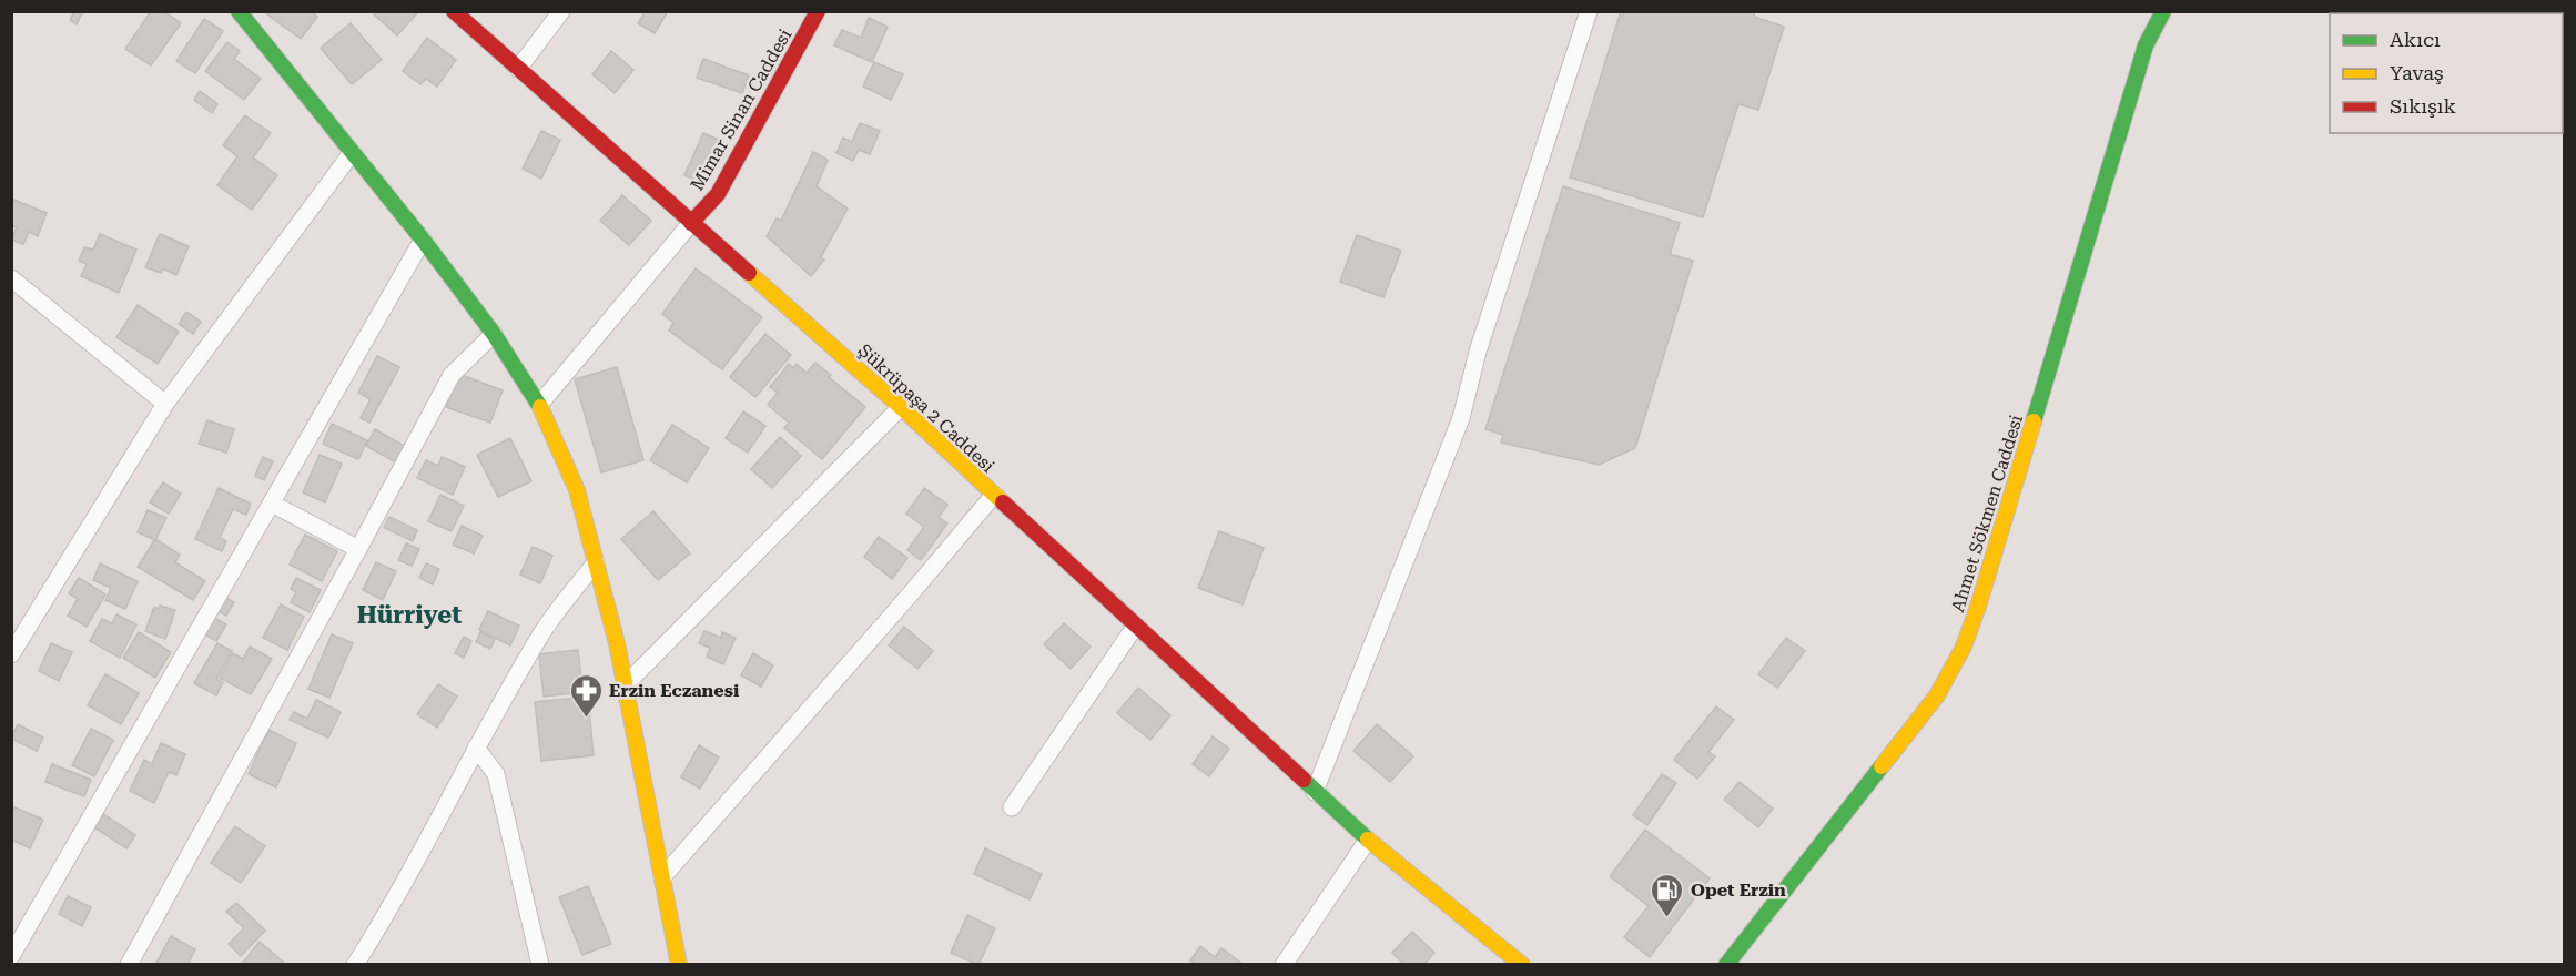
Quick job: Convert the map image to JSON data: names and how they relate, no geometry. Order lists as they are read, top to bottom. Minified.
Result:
{"streets":{"street":["Mimar Sinan Caddesi","Şükrüpaşa 2 Caddesi","Ahmet Sökmen Caddesi"]},"crossings":[["Mimar Sinan Caddesi","Şükrüpaşa 2 Caddesi"]],"districts":["Hürriyet"],"places":{"pharmacy":["Erzin Eczanesi"],"fuel station":["Opet Erzin"]},"legend":["Akıcı","Yavaş","Sıkışık"]}
